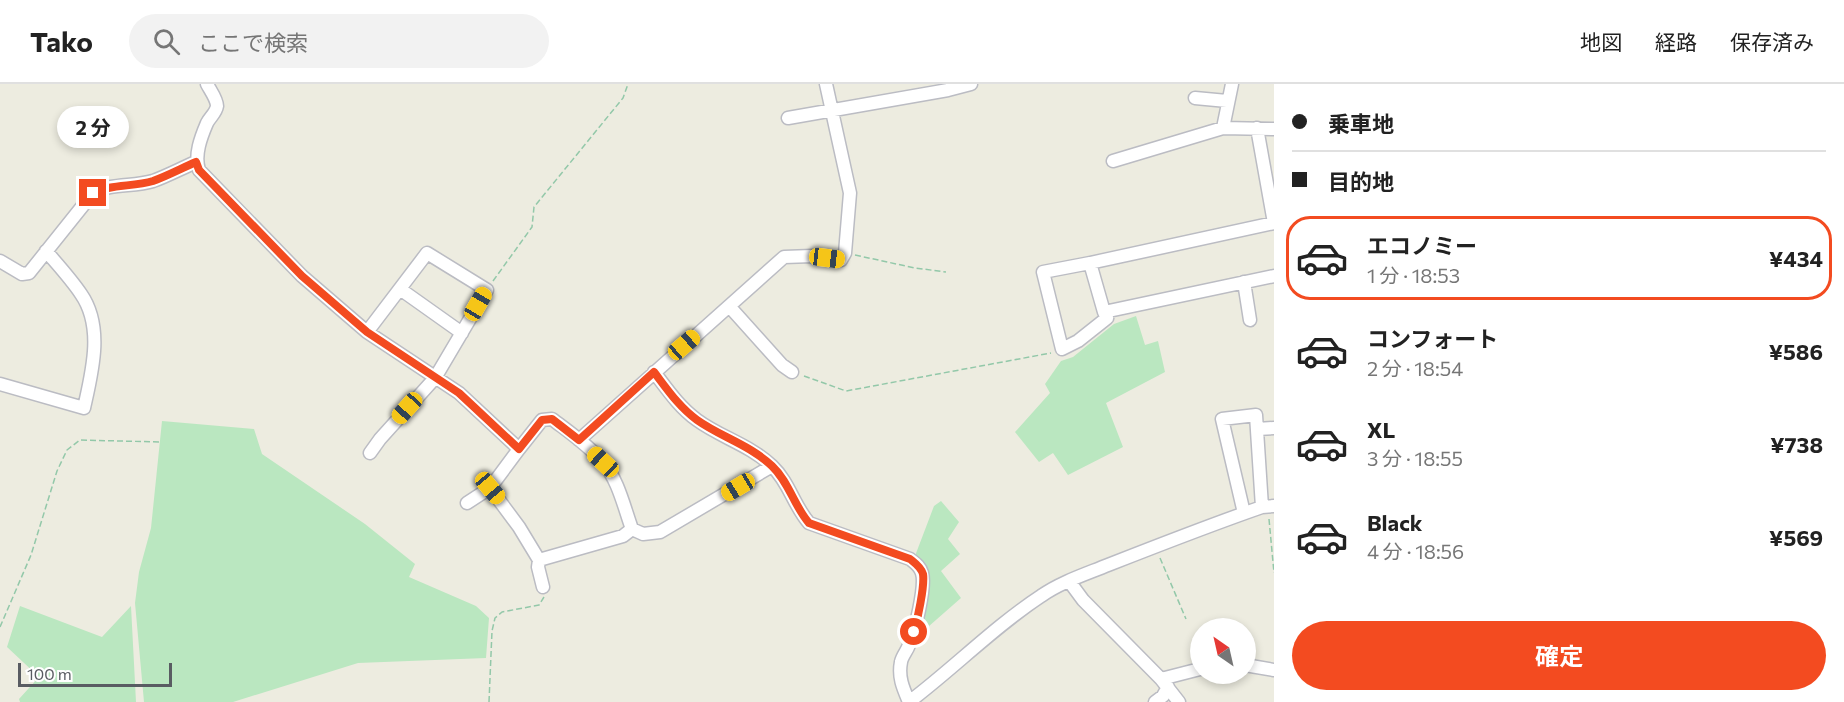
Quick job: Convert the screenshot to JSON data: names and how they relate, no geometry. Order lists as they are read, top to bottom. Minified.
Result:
{"scale_bar":"100 m","north":"top left","page":{"header":"Tako","search":"ここで検索","nav":["地図","経路","保存済み"],"banner":["乗車地","目的地"],"bubble":"2 分","list":[{"name":"エコノミー","note":"1 分 · 18:53","value":"¥434"},{"name":"コンフォート","note":"2 分 · 18:54","value":"¥586"},{"name":"XL","note":"3 分 · 18:55","value":"¥738"},{"name":"Black","note":"4 分 · 18:56","value":"¥569"}],"buttons":"確定","scale":"100 m"}}
